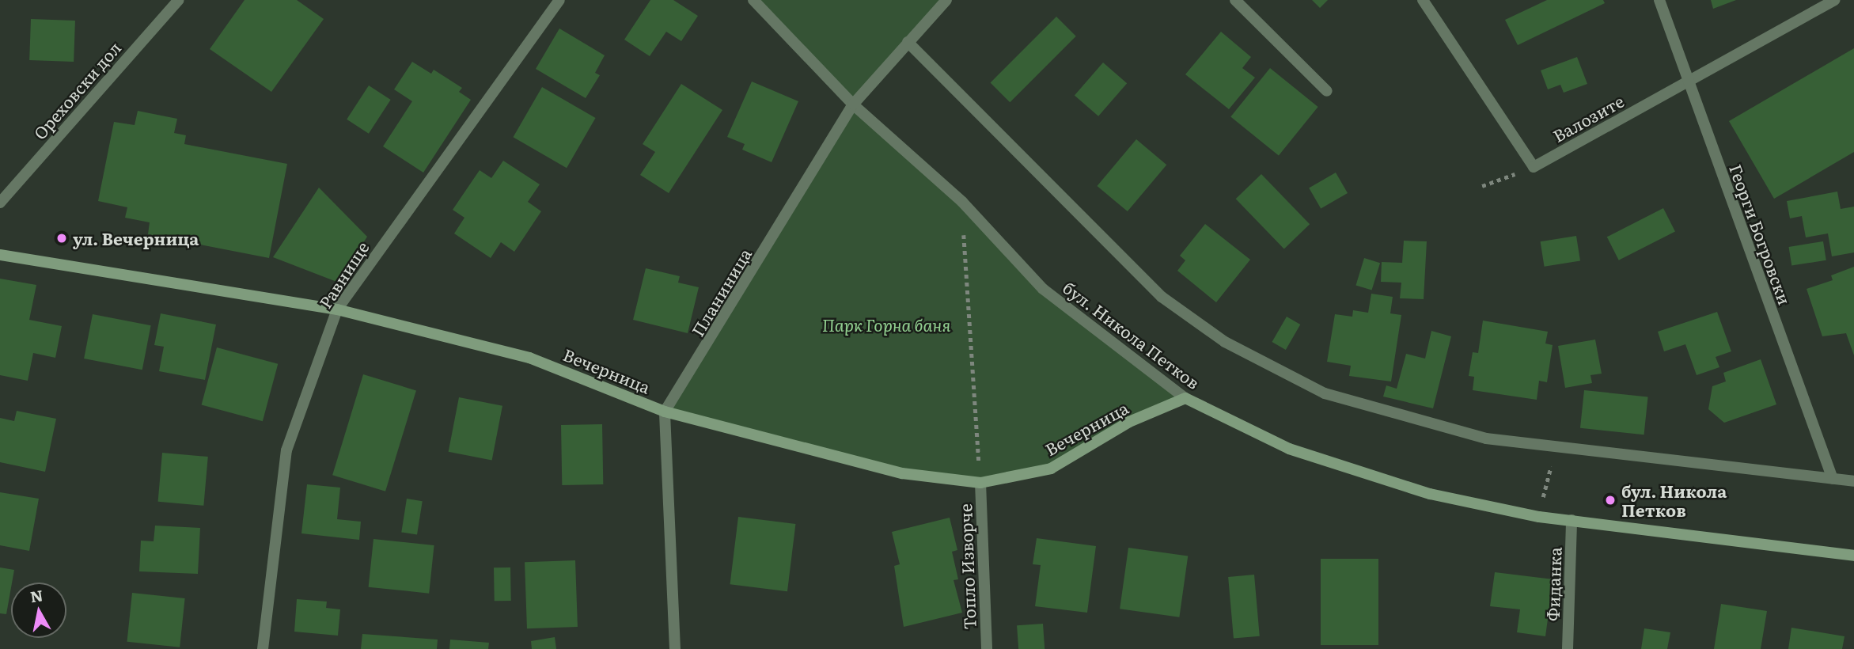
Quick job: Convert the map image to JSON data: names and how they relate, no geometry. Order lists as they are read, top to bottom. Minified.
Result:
{"streets":{"street":["Ореховски дол","Валозите","Георги Богровски","Равнище","Планиница","бул. Никола Петков","Вечерница","Топло Изворче","Фиданка"]},"crossings":[["Валозите","Георги Богровски"],["Равнище","Вечерница"],["Планиница","бул. Никола Петков"],["Планиница","Вечерница"],["бул. Никола Петков","Вечерница"],["бул. Никола Петков","Фиданка"],["Вечерница","Топло Изворче"]],"parks":["Парк Горна баня"],"places":["ул. Вечерница","бул. Никола Петков"],"north":"top"}
